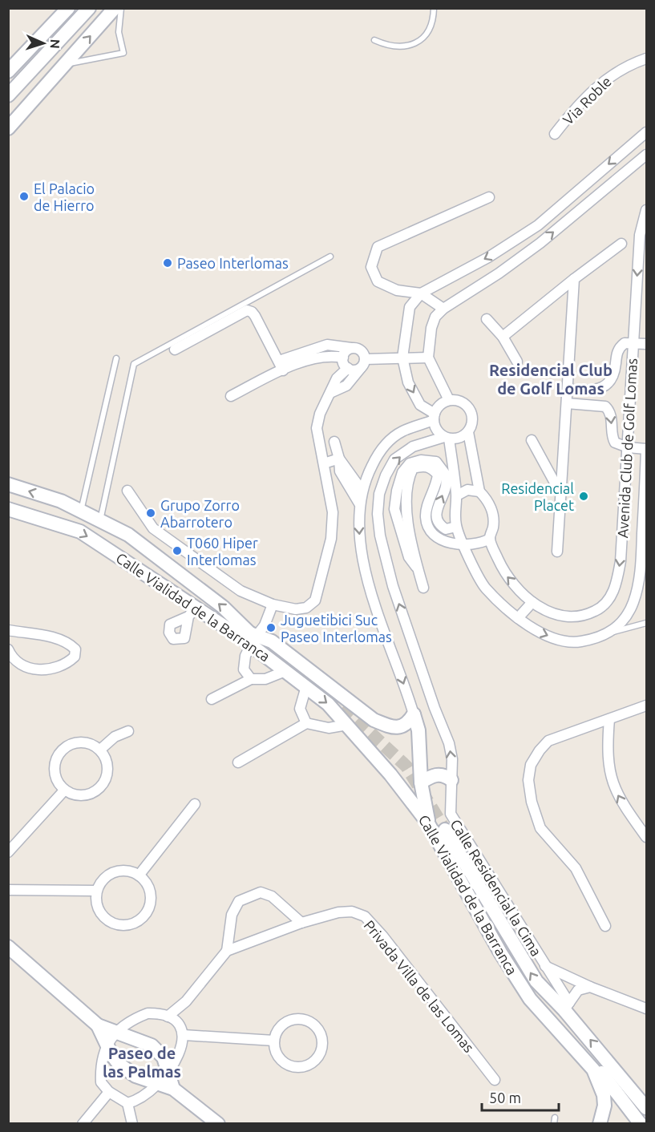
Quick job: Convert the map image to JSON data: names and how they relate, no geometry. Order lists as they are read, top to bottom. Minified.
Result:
{"streets":{"main road":["Calle Vialidad de la Barranca"],"street":["Via Roble","Avenida Club de Golf Lomas","Calle Residencial la Cima","Privada Villa de las Lomas"]},"crossings":[["Avenida Club de Golf Lomas","Calle Residencial la Cima"],["Calle Vialidad de la Barranca","Calle Residencial la Cima"]],"districts":["Residencial Club de Golf Lomas","Paseo de las Palmas"],"places":["El Palacio de Hierro","Paseo Interlomas","Residencial Placet","Grupo Zorro Abarrotero","T060 Hiper Interlomas","Juguetibici Suc Paseo Interlomas"],"scale_bar":"50 m","north":"right"}
